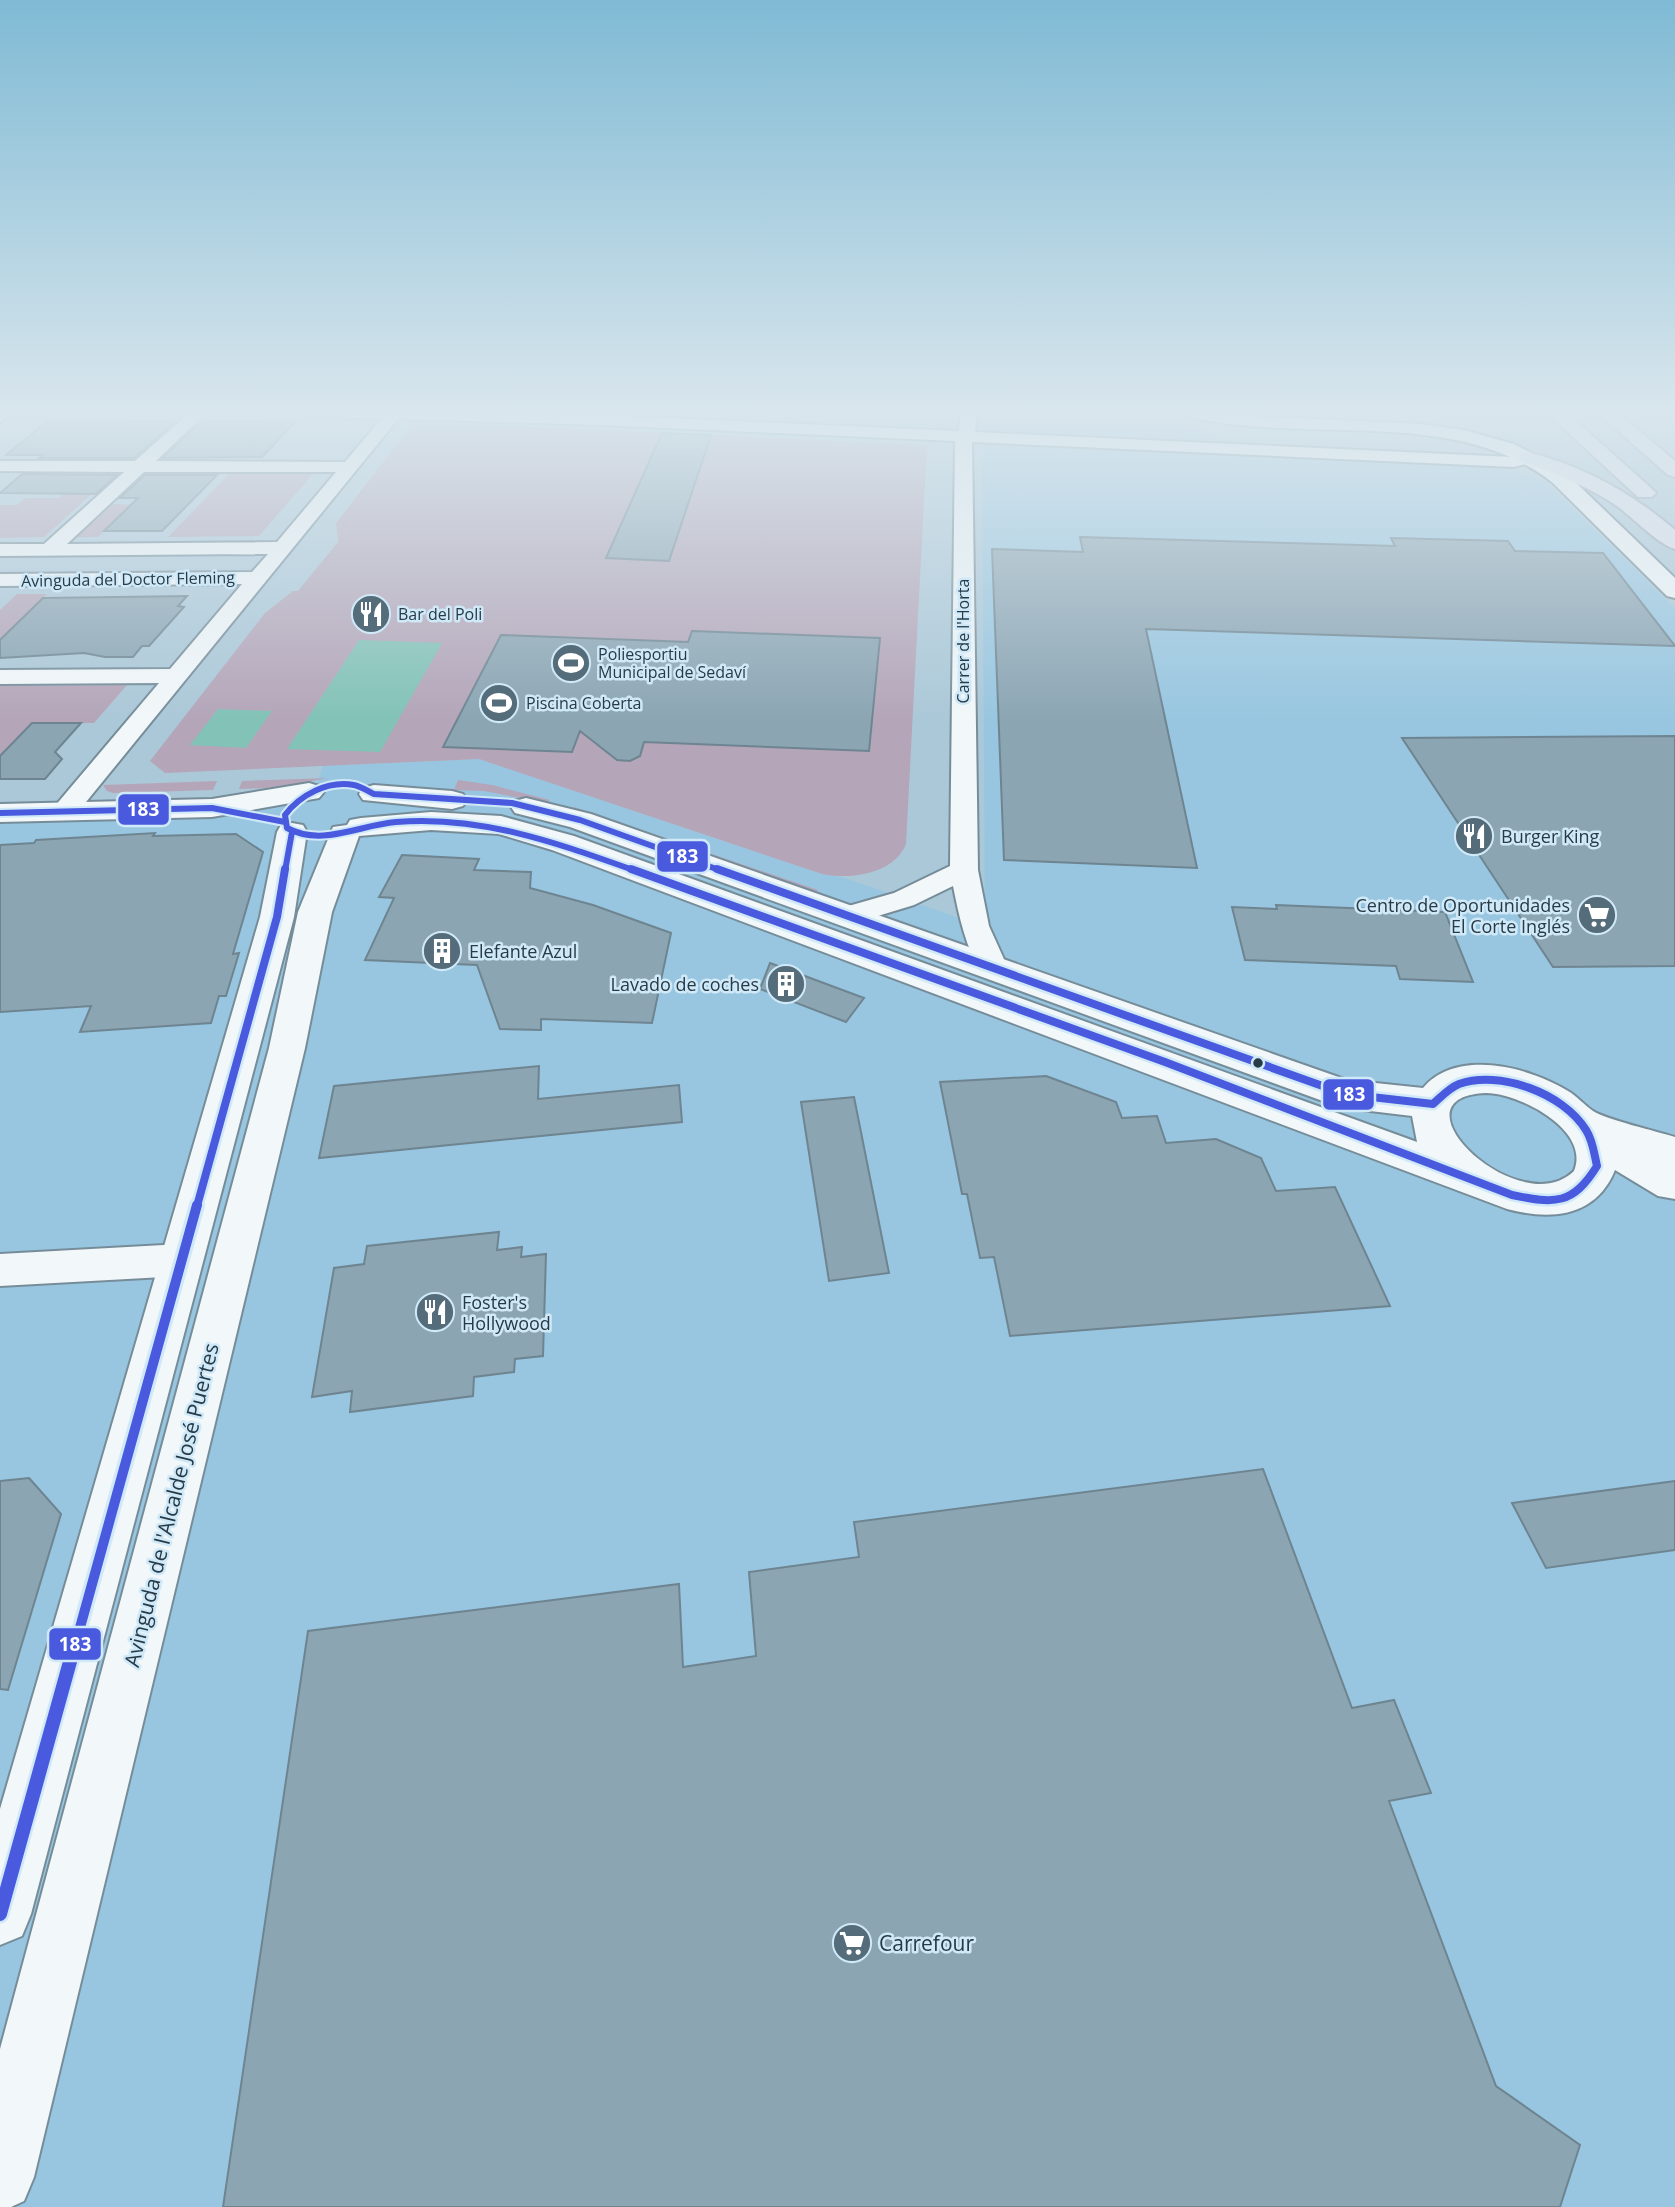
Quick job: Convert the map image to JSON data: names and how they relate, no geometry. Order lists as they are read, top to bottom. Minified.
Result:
{"streets":{"street":["Avinguda del Doctor Fleming","Carrer de l'Horta","Avinguda de l'Alcalde José Puertes"]},"places":{"restaurant":["Bar del Poli","Burger King","Foster's Hollywood"],"sports":["Poliesportiu Municipal de Sedaví","Piscina Coberta"],"supermarket":["Centro de Oportunidades El Corte Inglés","Carrefour"],"building":["Elefante Azul","Lavado de coches"]},"lines":["transit line 183"]}
